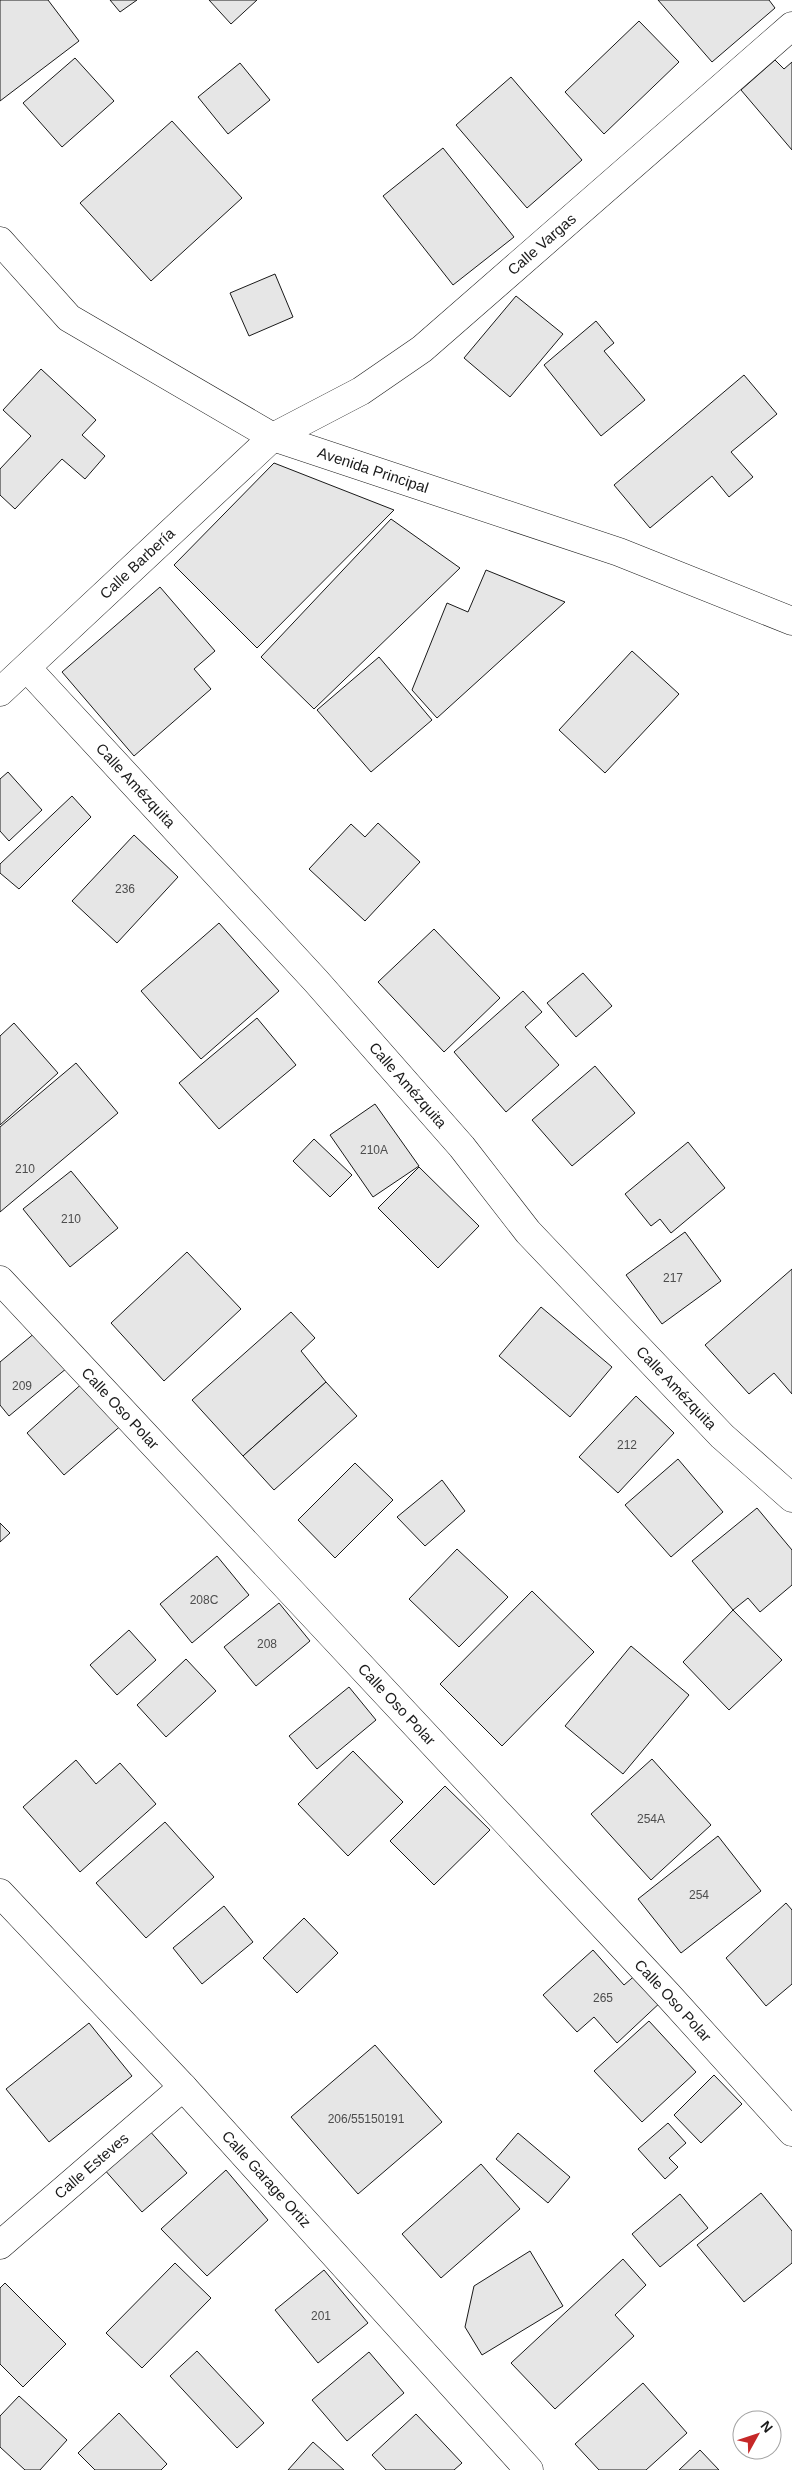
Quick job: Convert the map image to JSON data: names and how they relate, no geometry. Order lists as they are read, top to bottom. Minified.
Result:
{"streets":{"street":["Calle Vargas","Avenida Principal","Calle Barbería","Calle Amézquita","Calle Oso Polar","Calle Esteves","Calle Garage Ortiz"]},"crossings":[["Calle Vargas","Avenida Principal"],["Calle Vargas","Calle Barbería"],["Avenida Principal","Calle Barbería"],["Calle Barbería","Calle Amézquita"],["Calle Esteves","Calle Garage Ortiz"]],"house_numbers":["236","210A","210","210","217","209","212","208C","208","254A","254","265","206/55150191","201"],"north":"top right"}
